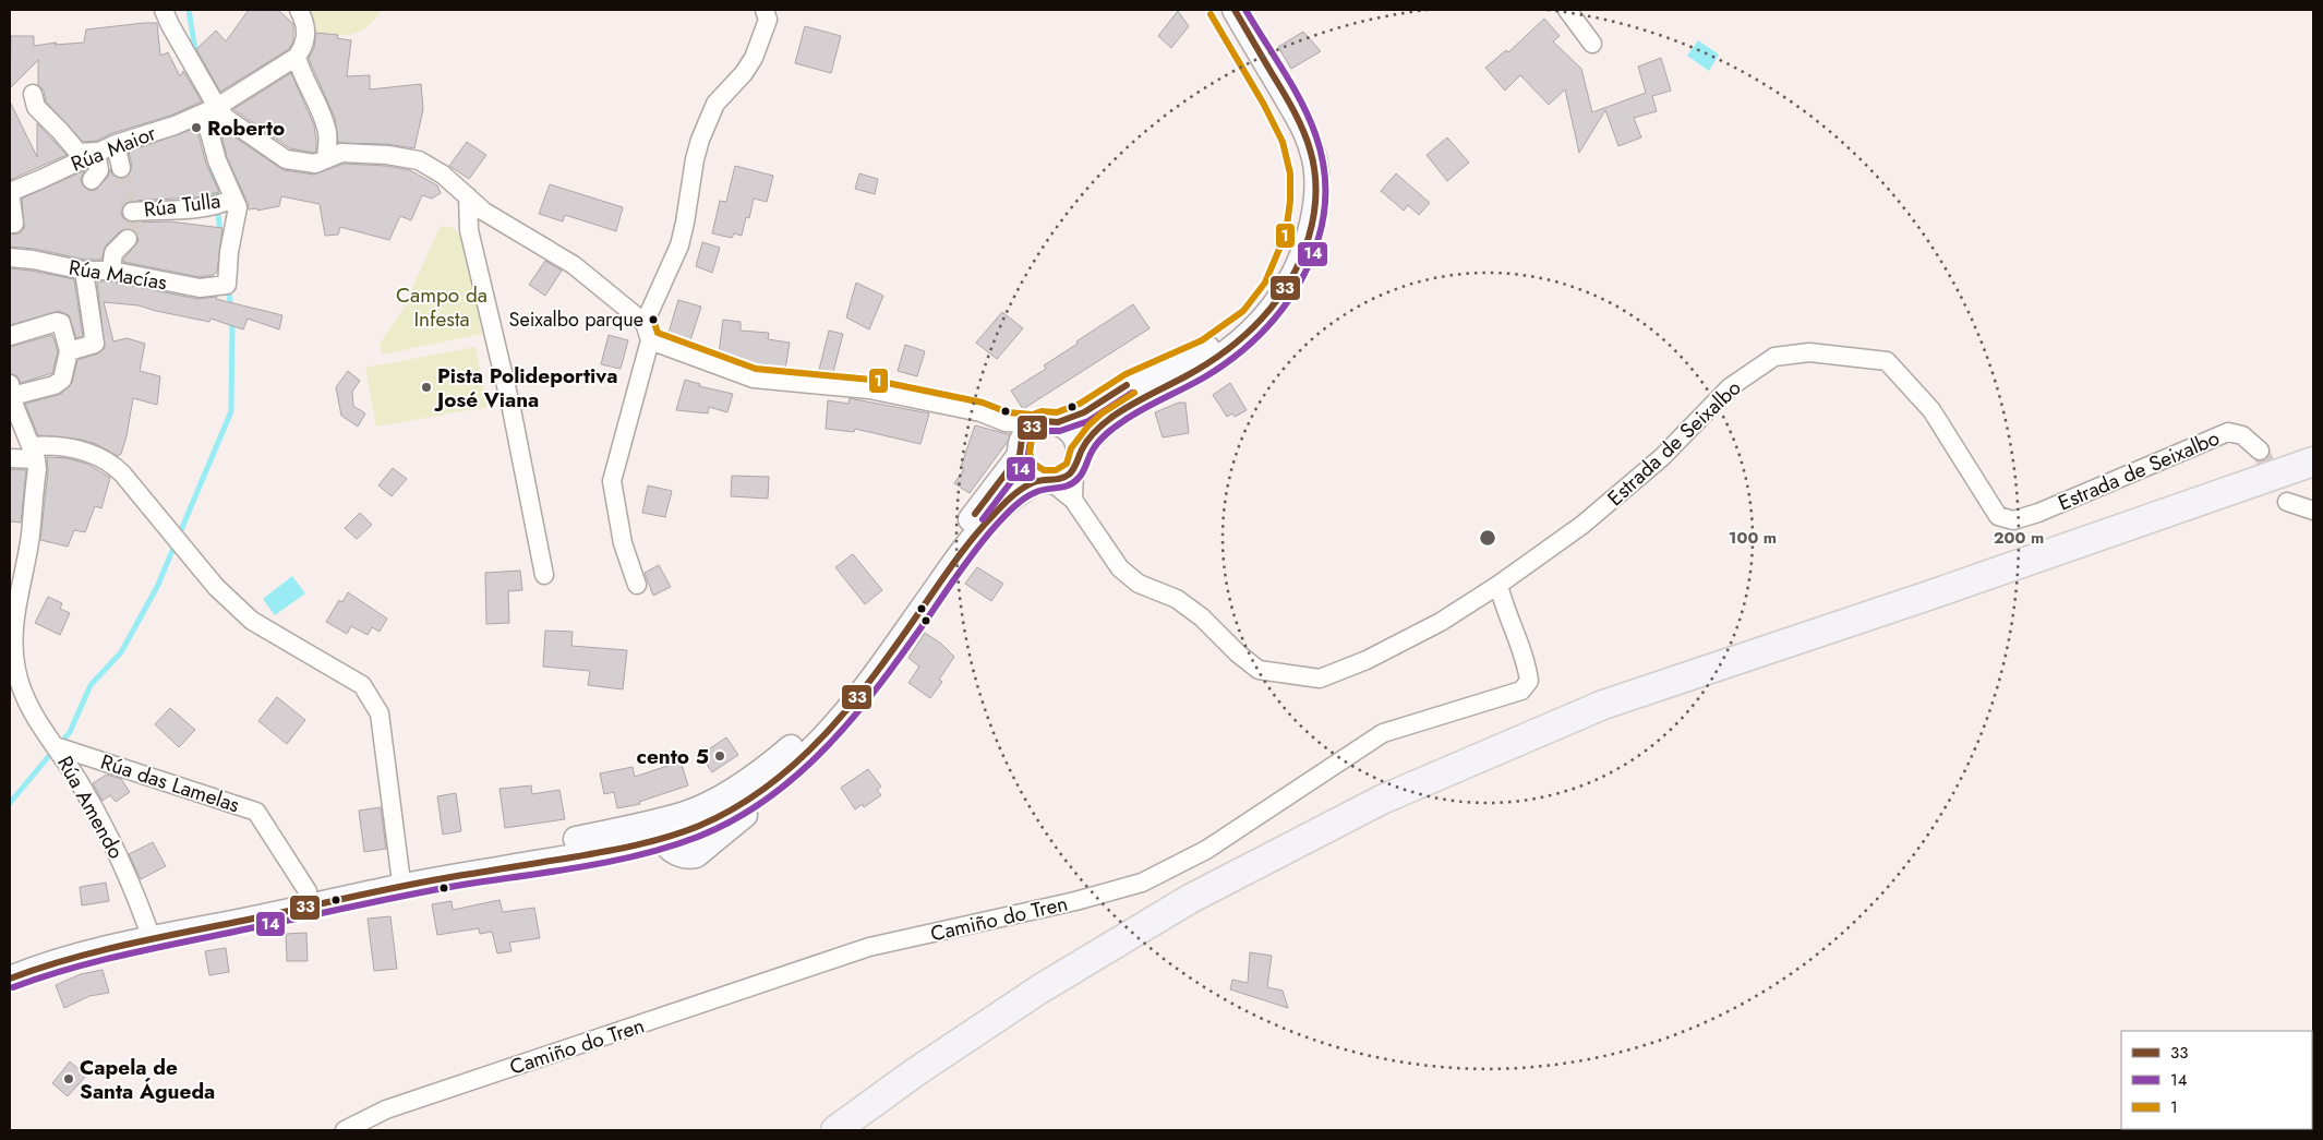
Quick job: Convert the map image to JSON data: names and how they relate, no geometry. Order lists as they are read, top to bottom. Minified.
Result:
{"streets":{"street":["Rúa Maior","Rúa Tulla","Rúa Macías","Estrada de Seixalbo","Rúa das Lamelas","Rúa Amendo","Camiño do Tren"]},"crossings":[["Rúa Tulla","Rúa Macías"],["Estrada de Seixalbo","Camiño do Tren"],["Rúa das Lamelas","Rúa Amendo"]],"parks":["Campo da Infesta"],"places":["Roberto","Seixalbo parque","Pista Polideportiva José Viana","cento 5","Capela de Santa Águeda"],"lines":["transit line 33","transit line 14","transit line 1"],"legend":["33","14","1"],"rings":["100 m","200 m"]}
